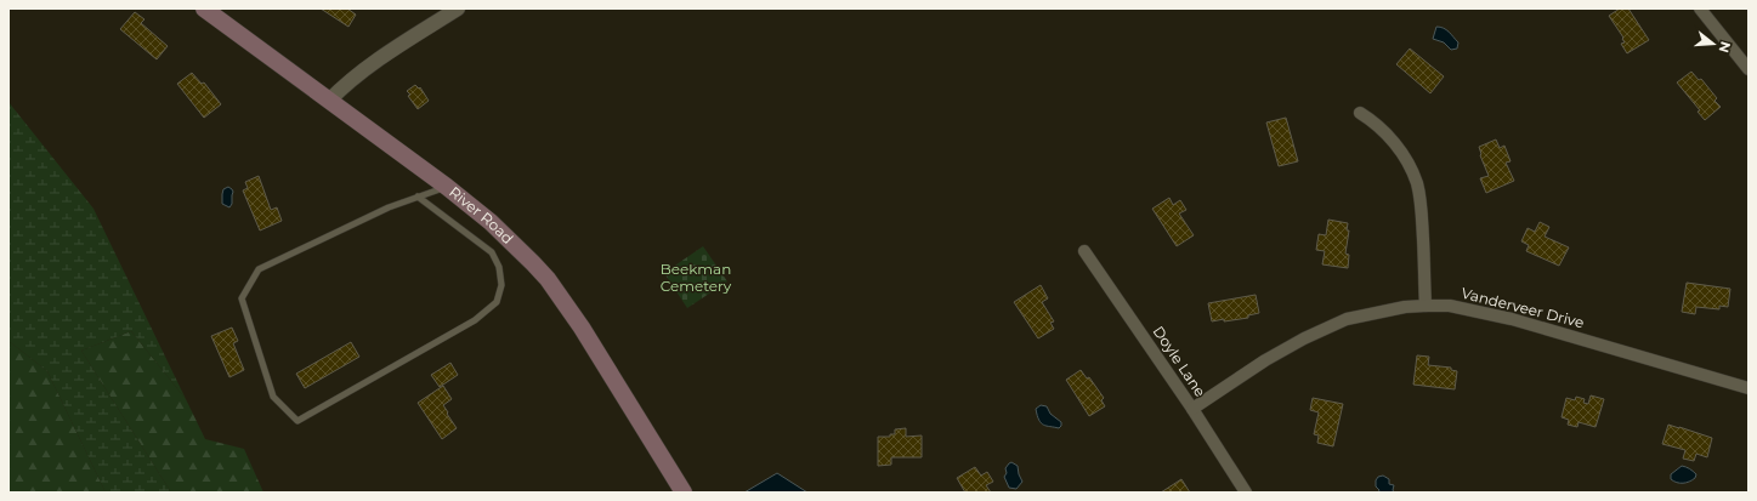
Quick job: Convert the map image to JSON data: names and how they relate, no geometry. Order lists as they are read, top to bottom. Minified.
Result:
{"streets":{"main road":["River Road"],"street":["Vanderveer Drive","Doyle Lane"]},"crossings":[["Vanderveer Drive","Doyle Lane"]],"parks":["Beekman Cemetery"],"north":"right"}
